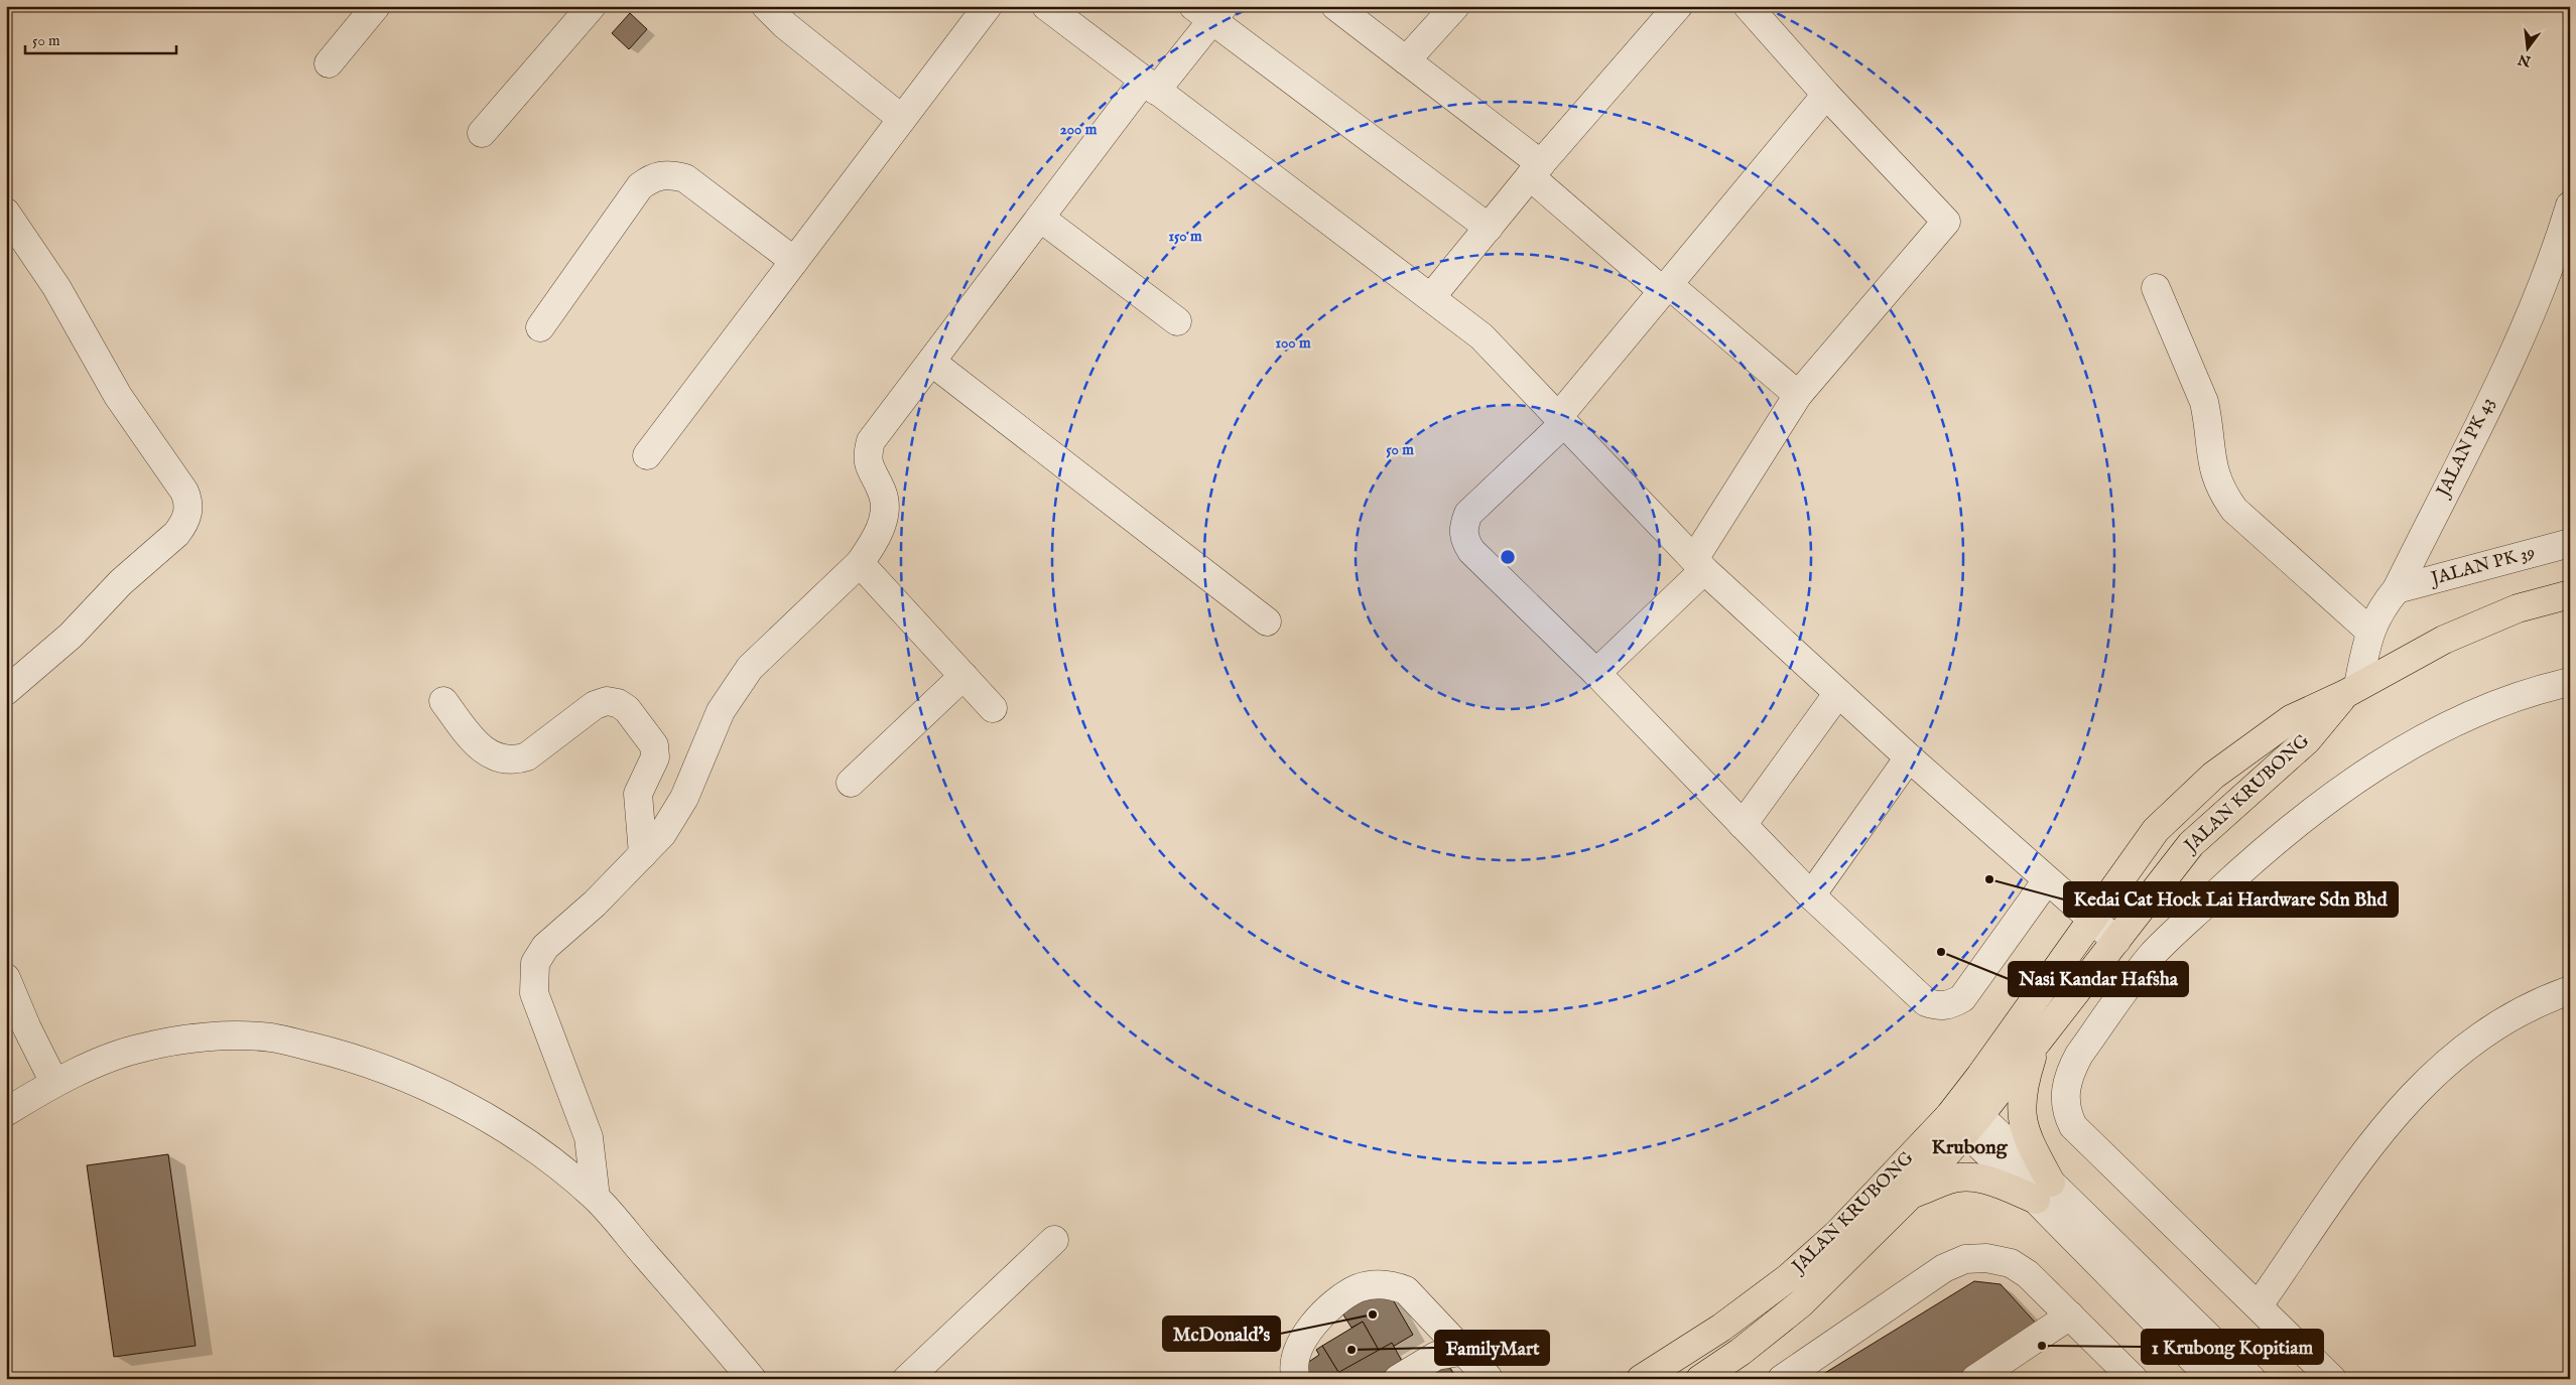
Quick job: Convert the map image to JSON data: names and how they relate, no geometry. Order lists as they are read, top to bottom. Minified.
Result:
{"streets":{"main road":["JALAN KRUBONG"],"street":["JALAN PK 43","JALAN PK 39"]},"crossings":[["JALAN PK 43","JALAN PK 39"],["JALAN PK 43","JALAN KRUBONG"]],"districts":["Krubong"],"places":["Kedai Cat Hock Lai Hardware Sdn Bhd","Nasi Kandar Hafsha","McDonald's","1 Krubong Kopitiam","FamilyMart"],"scale_bar":"50 m","north":"bottom","rings":["200 m","150 m","100 m","50 m"]}
